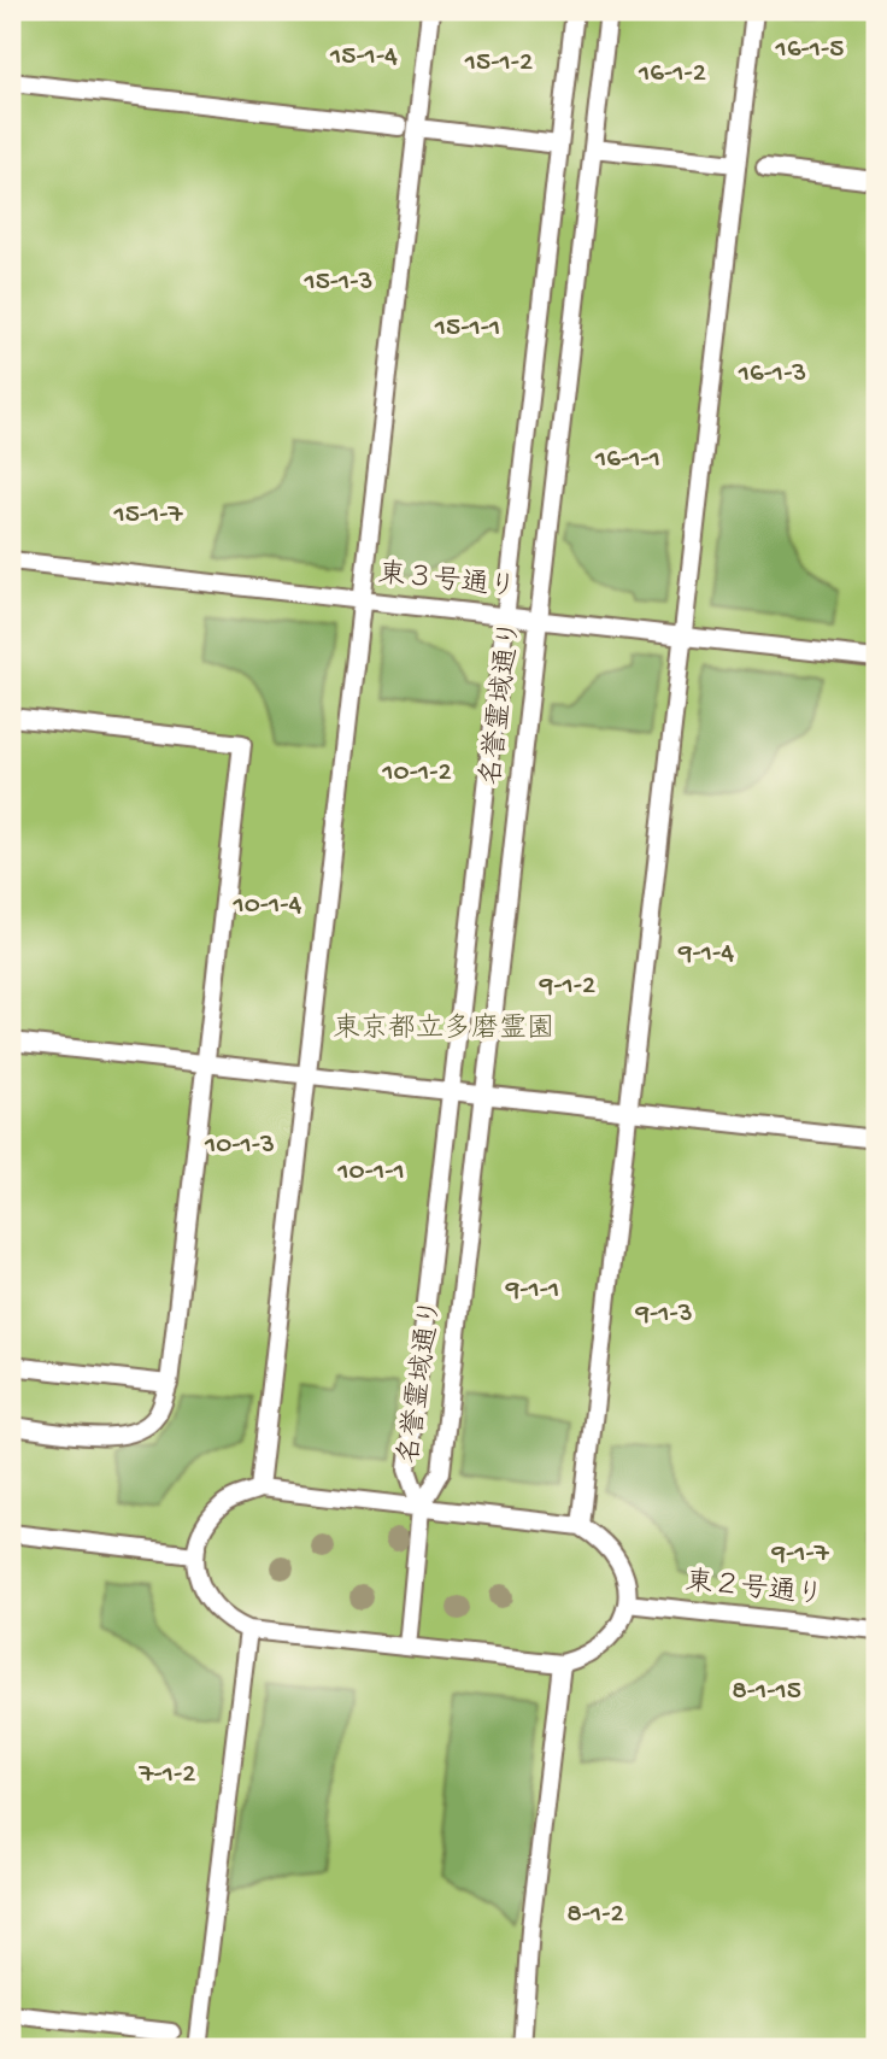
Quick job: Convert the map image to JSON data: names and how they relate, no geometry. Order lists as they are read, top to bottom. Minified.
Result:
{"streets":{"lane":["東３号通り","名誉霊域通り","東２号通り"]},"crossings":[["東３号通り","名誉霊域通り"]],"parks":["16-1-5","15-1-4","15-1-2","16-1-2","15-1-3","15-1-1","16-1-3","16-1-1","15-1-7","10-1-2","10-1-4","9-1-4","9-1-2","東京都立多磨霊園","10-1-3","10-1-1","9-1-1","9-1-3","9-1-7","8-1-15","7-1-2","8-1-2"]}
